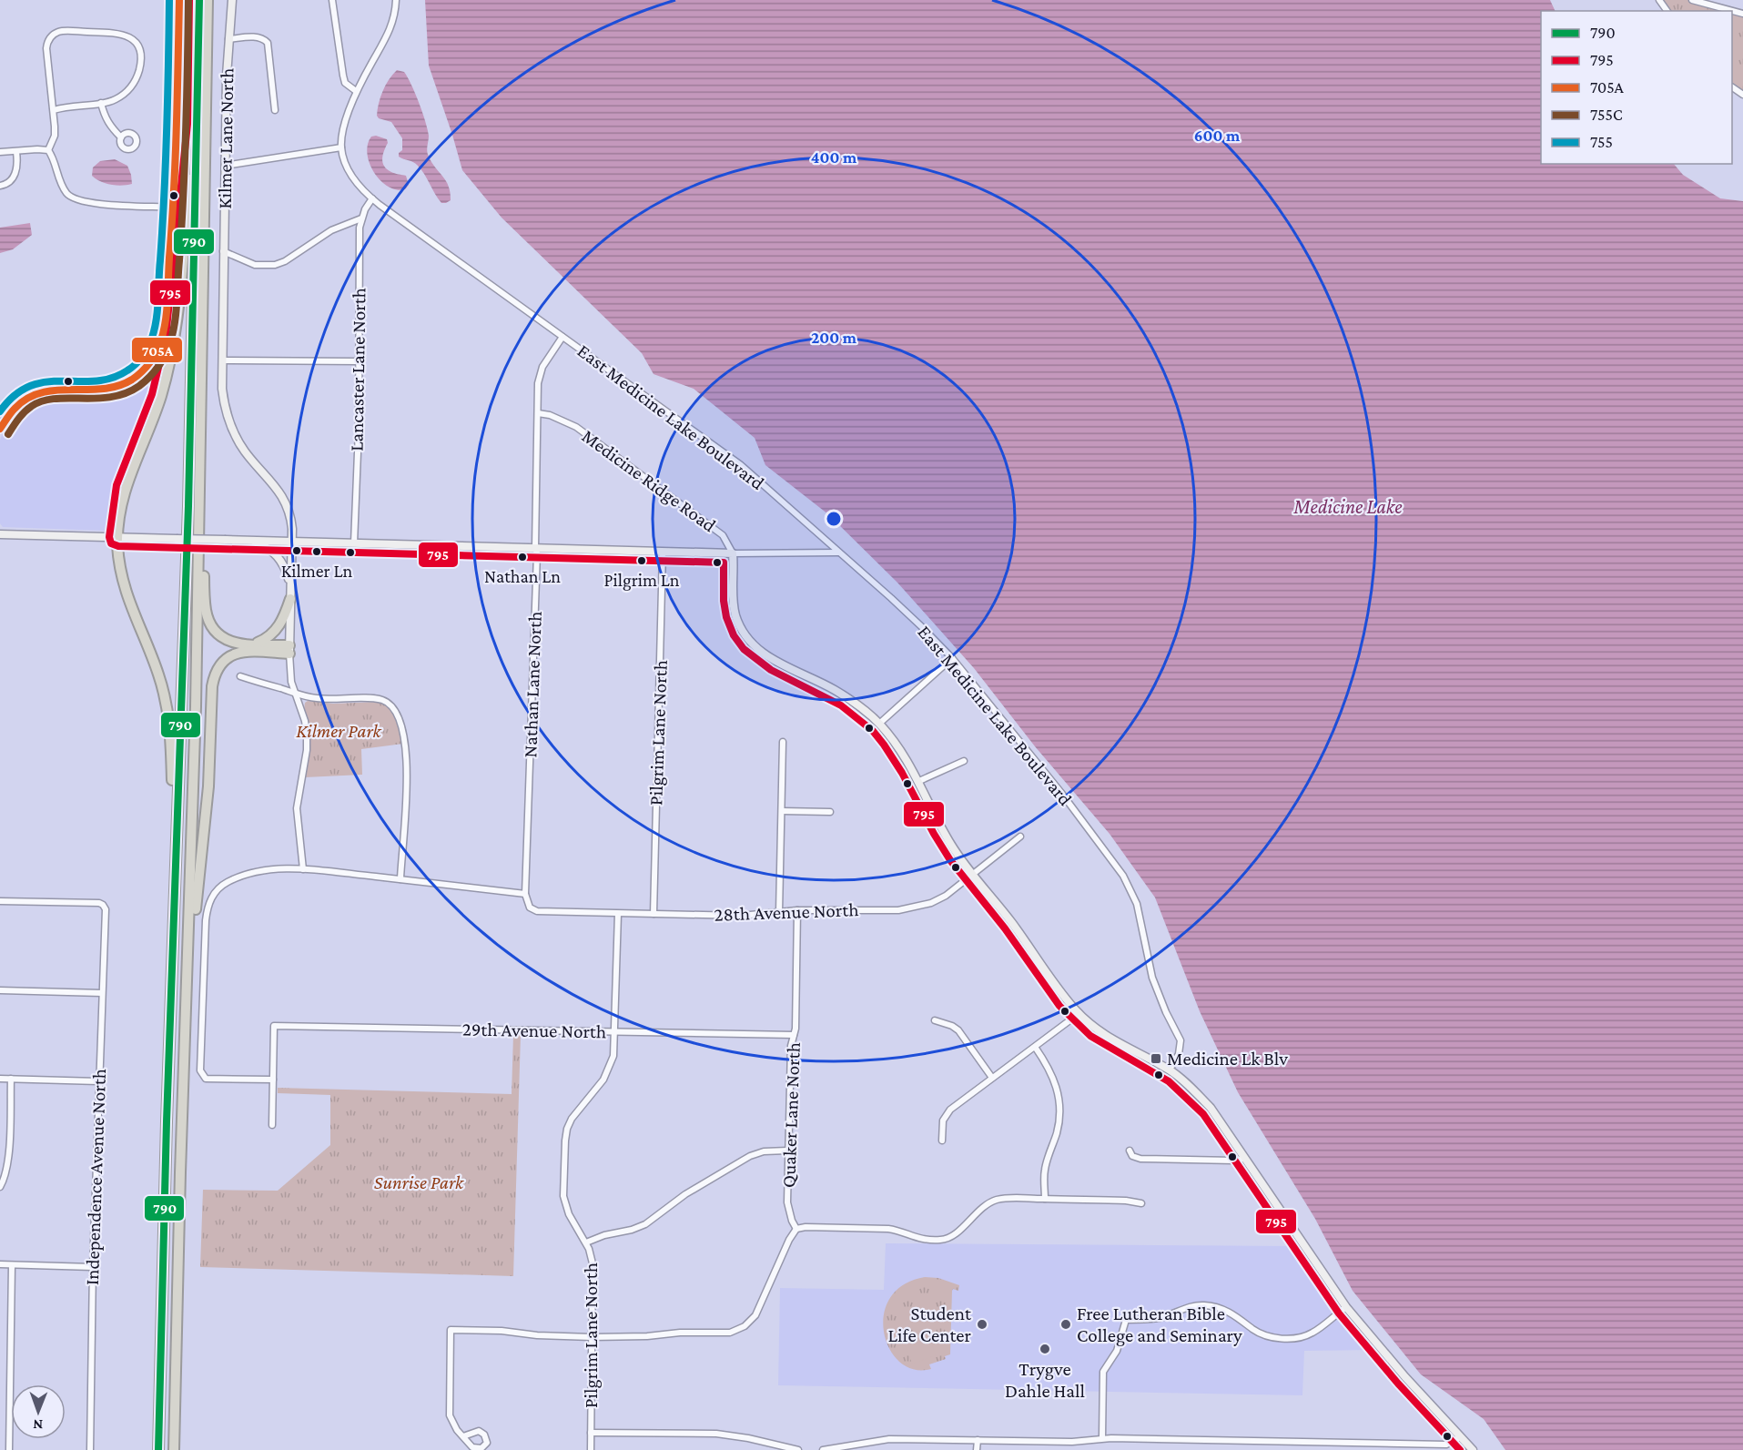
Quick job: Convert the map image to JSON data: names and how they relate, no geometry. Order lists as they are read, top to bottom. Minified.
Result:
{"streets":{"street":["Kilmer Lane North","Lancaster Lane North","East Medicine Lake Boulevard","Medicine Ridge Road","Nathan Lane North","Pilgrim Lane North","28th Avenue North","29th Avenue North","Quaker Lane North","Independence Avenue North"]},"crossings":[["Lancaster Lane North","East Medicine Lake Boulevard"],["East Medicine Lake Boulevard","Nathan Lane North"],["Medicine Ridge Road","Nathan Lane North"],["Nathan Lane North","28th Avenue North"],["Pilgrim Lane North","28th Avenue North"],["Pilgrim Lane North","29th Avenue North"],["28th Avenue North","Quaker Lane North"],["29th Avenue North","Quaker Lane North"]],"water":["Medicine Lake"],"parks":["Kilmer Park","Sunrise Park"],"places":{"other":["Kilmer Ln","Nathan Ln","Pilgrim Ln","Student Life Center","Free Lutheran Bible College and Seminary","Trygve Dahle Hall"],"transit":["Medicine Lk Blv"]},"lines":["transit line 790","transit line 795","transit line 705A","transit line 755C","transit line 755"],"legend":["790","795","705A","755C","755"],"north":"bottom","rings":["600 m","400 m","200 m"]}
